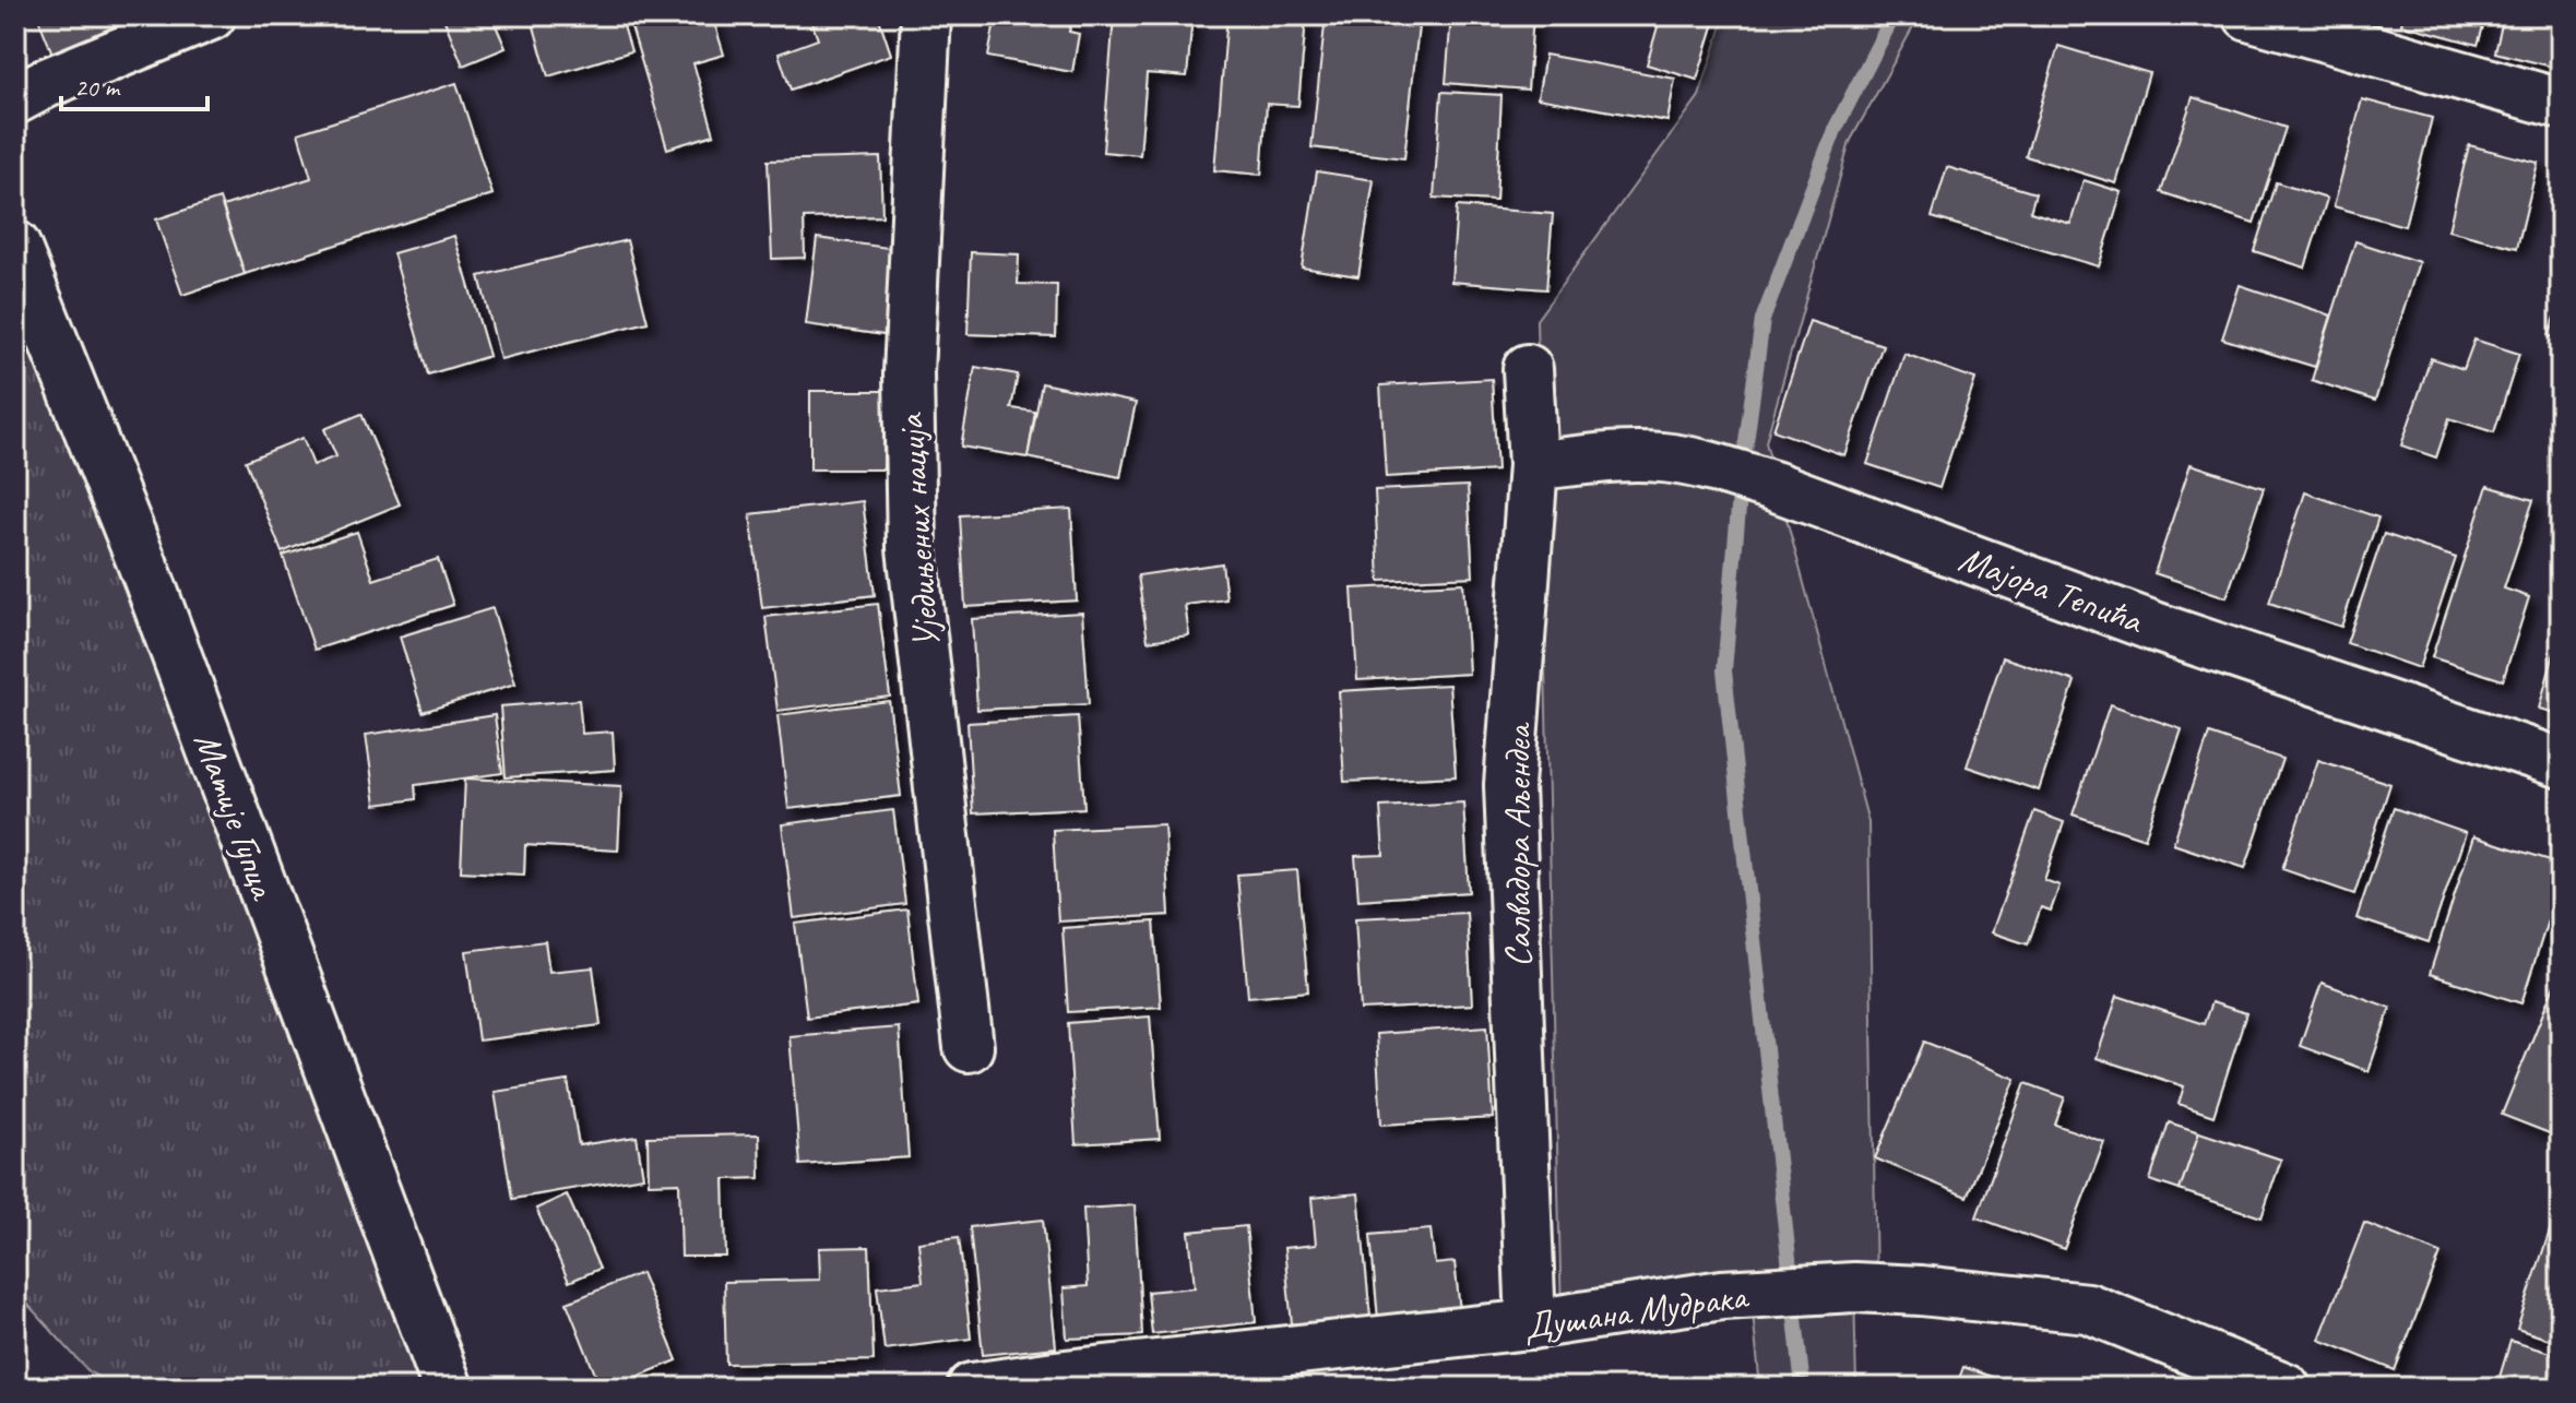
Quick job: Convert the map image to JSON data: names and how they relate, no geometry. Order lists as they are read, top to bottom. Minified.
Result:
{"streets":{"street":["Уједињених нација","Мајора Тепића","Матије Гупца","Салвадора Аљендеа","Душана Мудрака"]},"crossings":[["Мајора Тепића","Салвадора Аљендеа"],["Салвадора Аљендеа","Душана Мудрака"]],"scale_bar":"20 m"}
